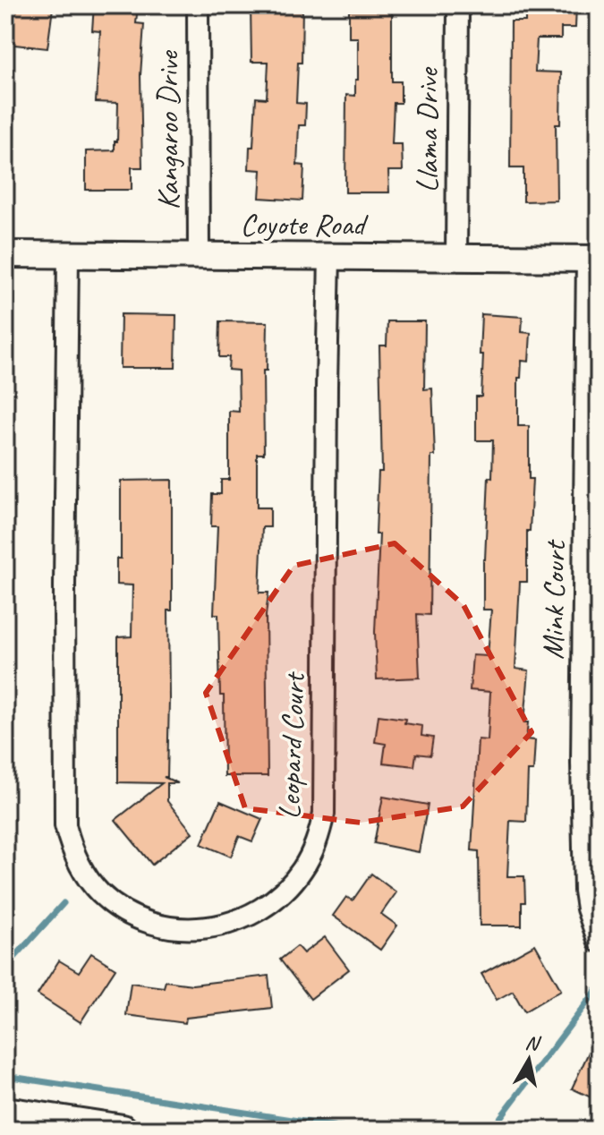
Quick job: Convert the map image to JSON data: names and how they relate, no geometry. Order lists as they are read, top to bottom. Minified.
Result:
{"streets":{"street":["Kangaroo Drive","Llama Drive","Coyote Road","Mink Court","Leopard Court"]},"crossings":[["Kangaroo Drive","Coyote Road"],["Llama Drive","Coyote Road"],["Coyote Road","Mink Court"],["Coyote Road","Leopard Court"]],"north":"top"}
